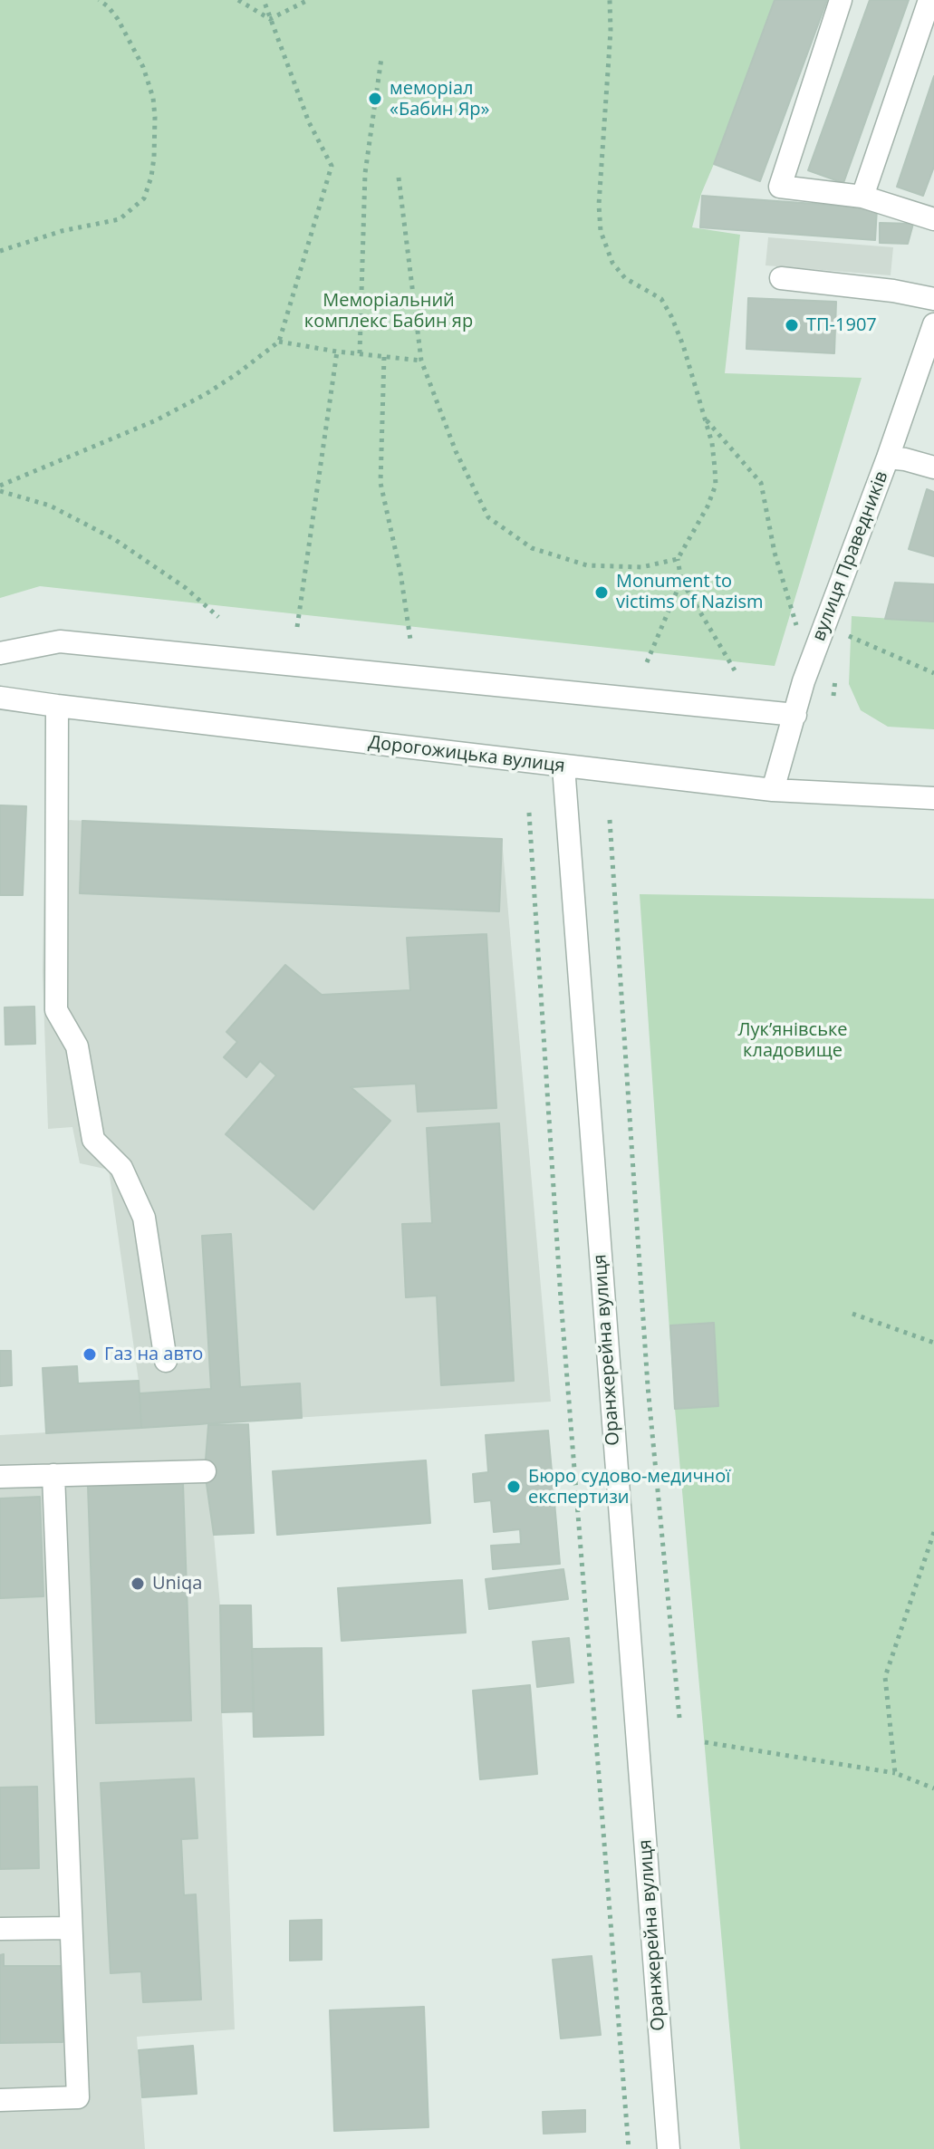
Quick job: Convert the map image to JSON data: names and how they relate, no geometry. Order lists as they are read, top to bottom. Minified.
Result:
{"streets":{"street":["вулиця Праведників","Дорогожицька вулиця","Оранжерейна вулиця"]},"crossings":[["вулиця Праведників","Дорогожицька вулиця"],["Дорогожицька вулиця","Оранжерейна вулиця"]],"parks":["Меморіальний комплекс Бабин яр","Лукʼянівське кладовище"],"places":["меморіал «Бабин Яр»","ТП-1907","Monument to victims of Nazism","Газ на авто","Бюро судово-медичної експертизи","Uniqa"]}
